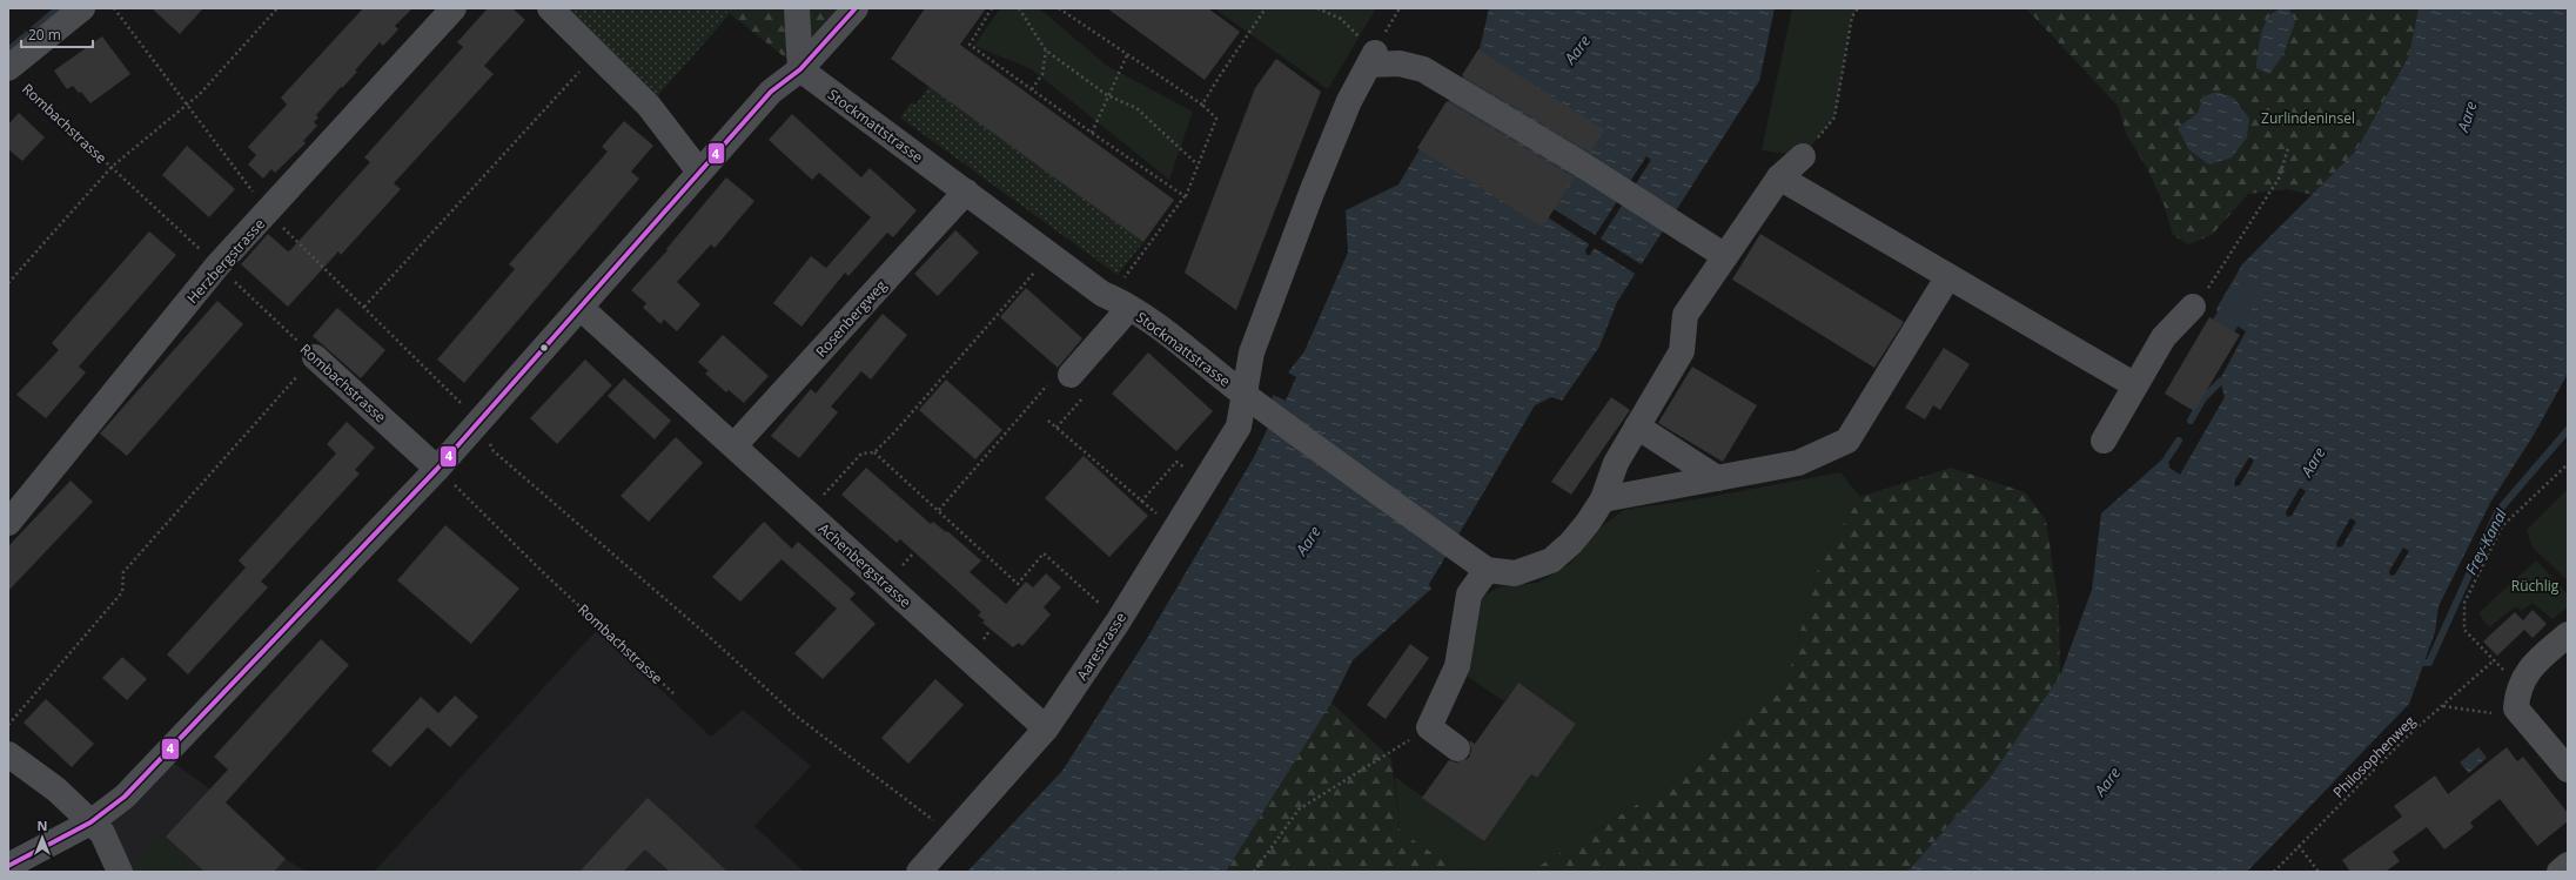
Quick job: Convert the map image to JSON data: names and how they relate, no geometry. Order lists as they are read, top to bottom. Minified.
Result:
{"streets":{"street":["Rombachstrasse","Stockmattstrasse","Herzbergstrasse","Rosenbergweg","Achenbergstrasse","Aarestrasse"],"path":["Philosophenweg"]},"crossings":[["Rombachstrasse","Herzbergstrasse"],["Stockmattstrasse","Rosenbergweg"],["Stockmattstrasse","Aarestrasse"],["Rosenbergweg","Achenbergstrasse"],["Achenbergstrasse","Aarestrasse"]],"water":["Aare","Frey-Kanal"],"parks":["Zurlindeninsel","Rüchlig"],"lines":["transit line 4"],"scale_bar":"20 m","north":"top"}
